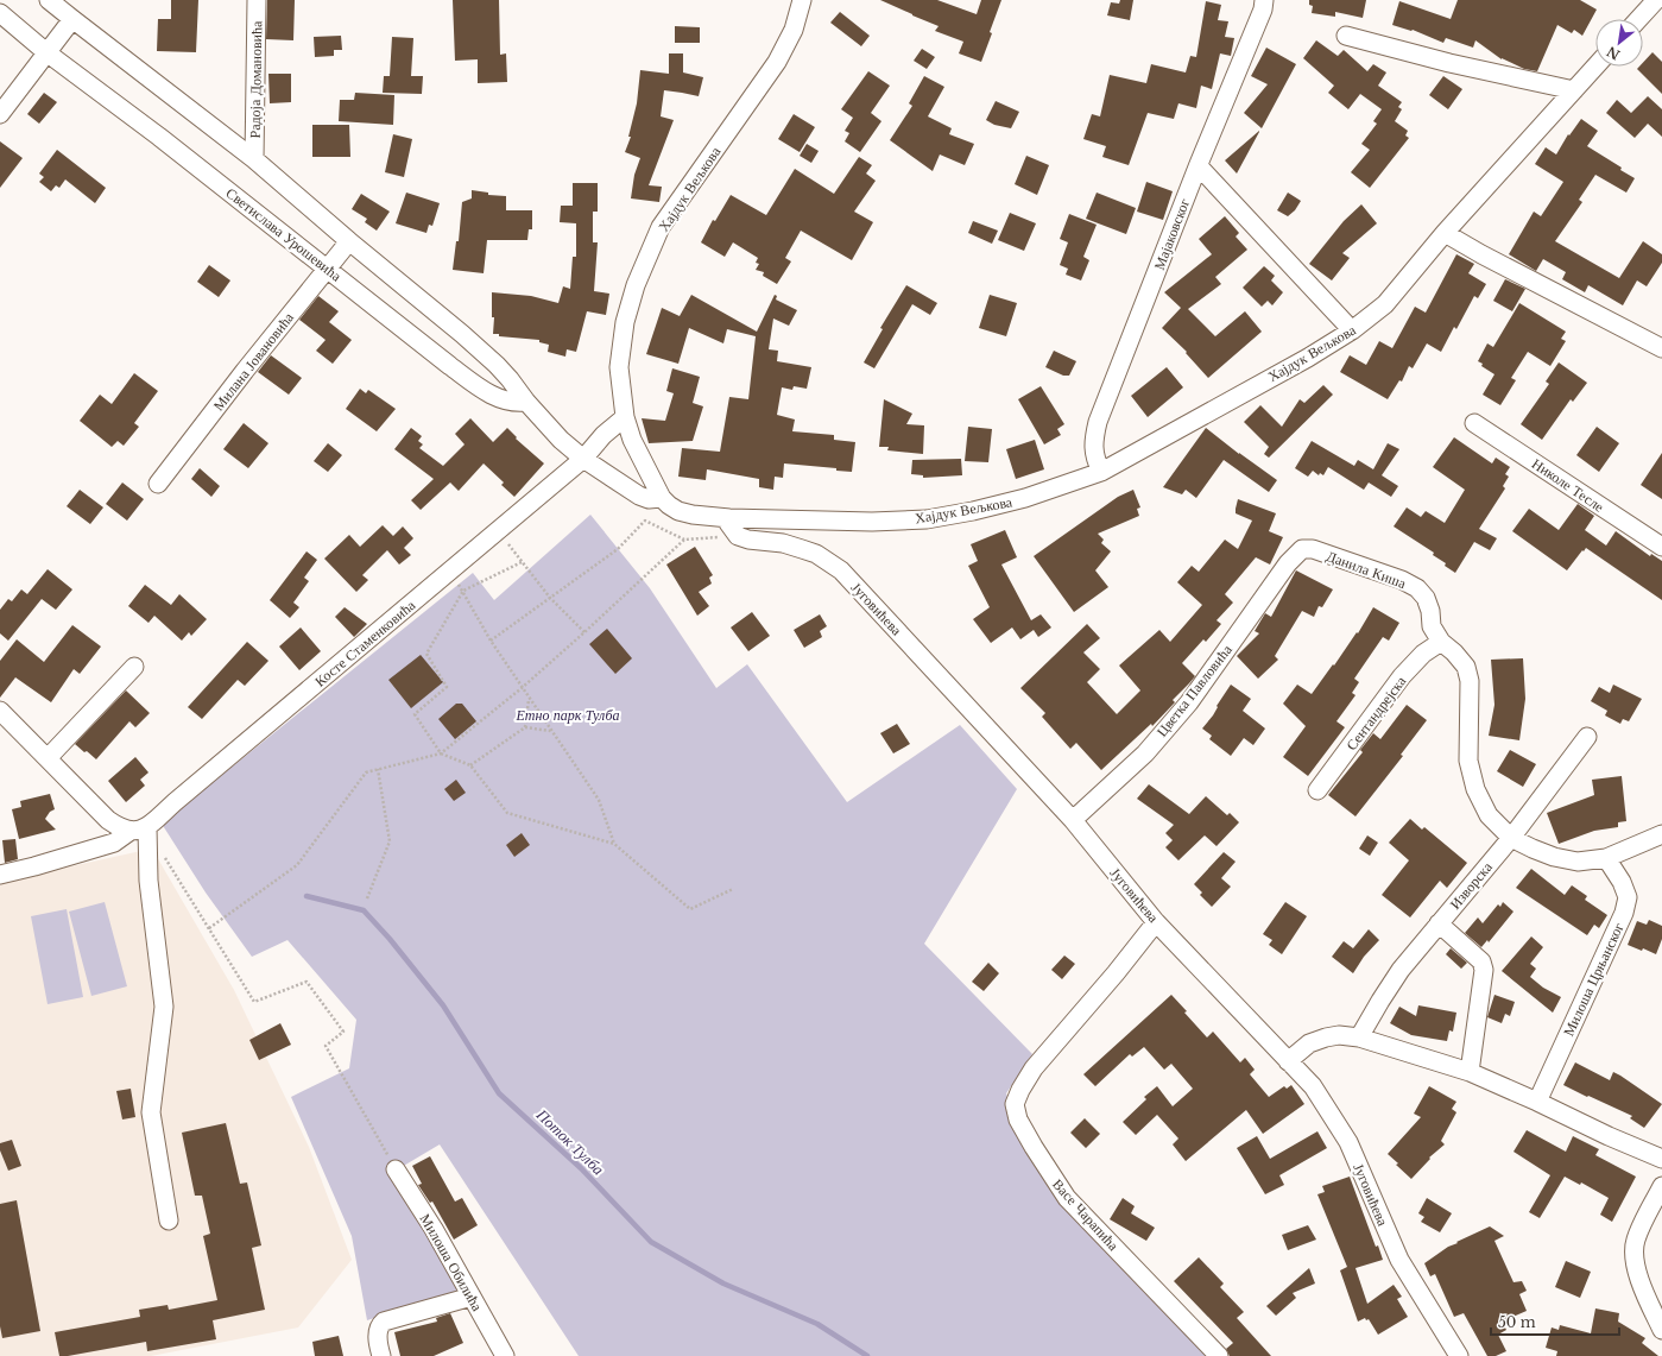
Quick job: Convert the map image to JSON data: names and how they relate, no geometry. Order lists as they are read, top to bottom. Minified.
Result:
{"streets":{"street":["Радоја Домановића","Хајдук Вељкова","Светислава Урошевића","Мајаковског","Милана Јовановића","Николе Тесле","Данила Киша","Југовићева","Косте Стаменковића","Цветка Павловића","Сентандрејска","Изворска","Милоша Црњанског","Васе Чарапића","Милоша Обилића"]},"crossings":[["Хајдук Вељкова","Мајаковског"],["Хајдук Вељкова","Косте Стаменковића"],["Светислава Урошевића","Милана Јовановића"],["Данила Киша","Цветка Павловића"],["Данила Киша","Сентандрејска"],["Данила Киша","Изворска"],["Данила Киша","Милоша Црњанског"],["Југовићева","Цветка Павловића"],["Југовићева","Васе Чарапића"]],"water":["Поток Тулба"],"parks":["Етно парк Тулба"],"scale_bar":"50 m","north":"bottom left"}
